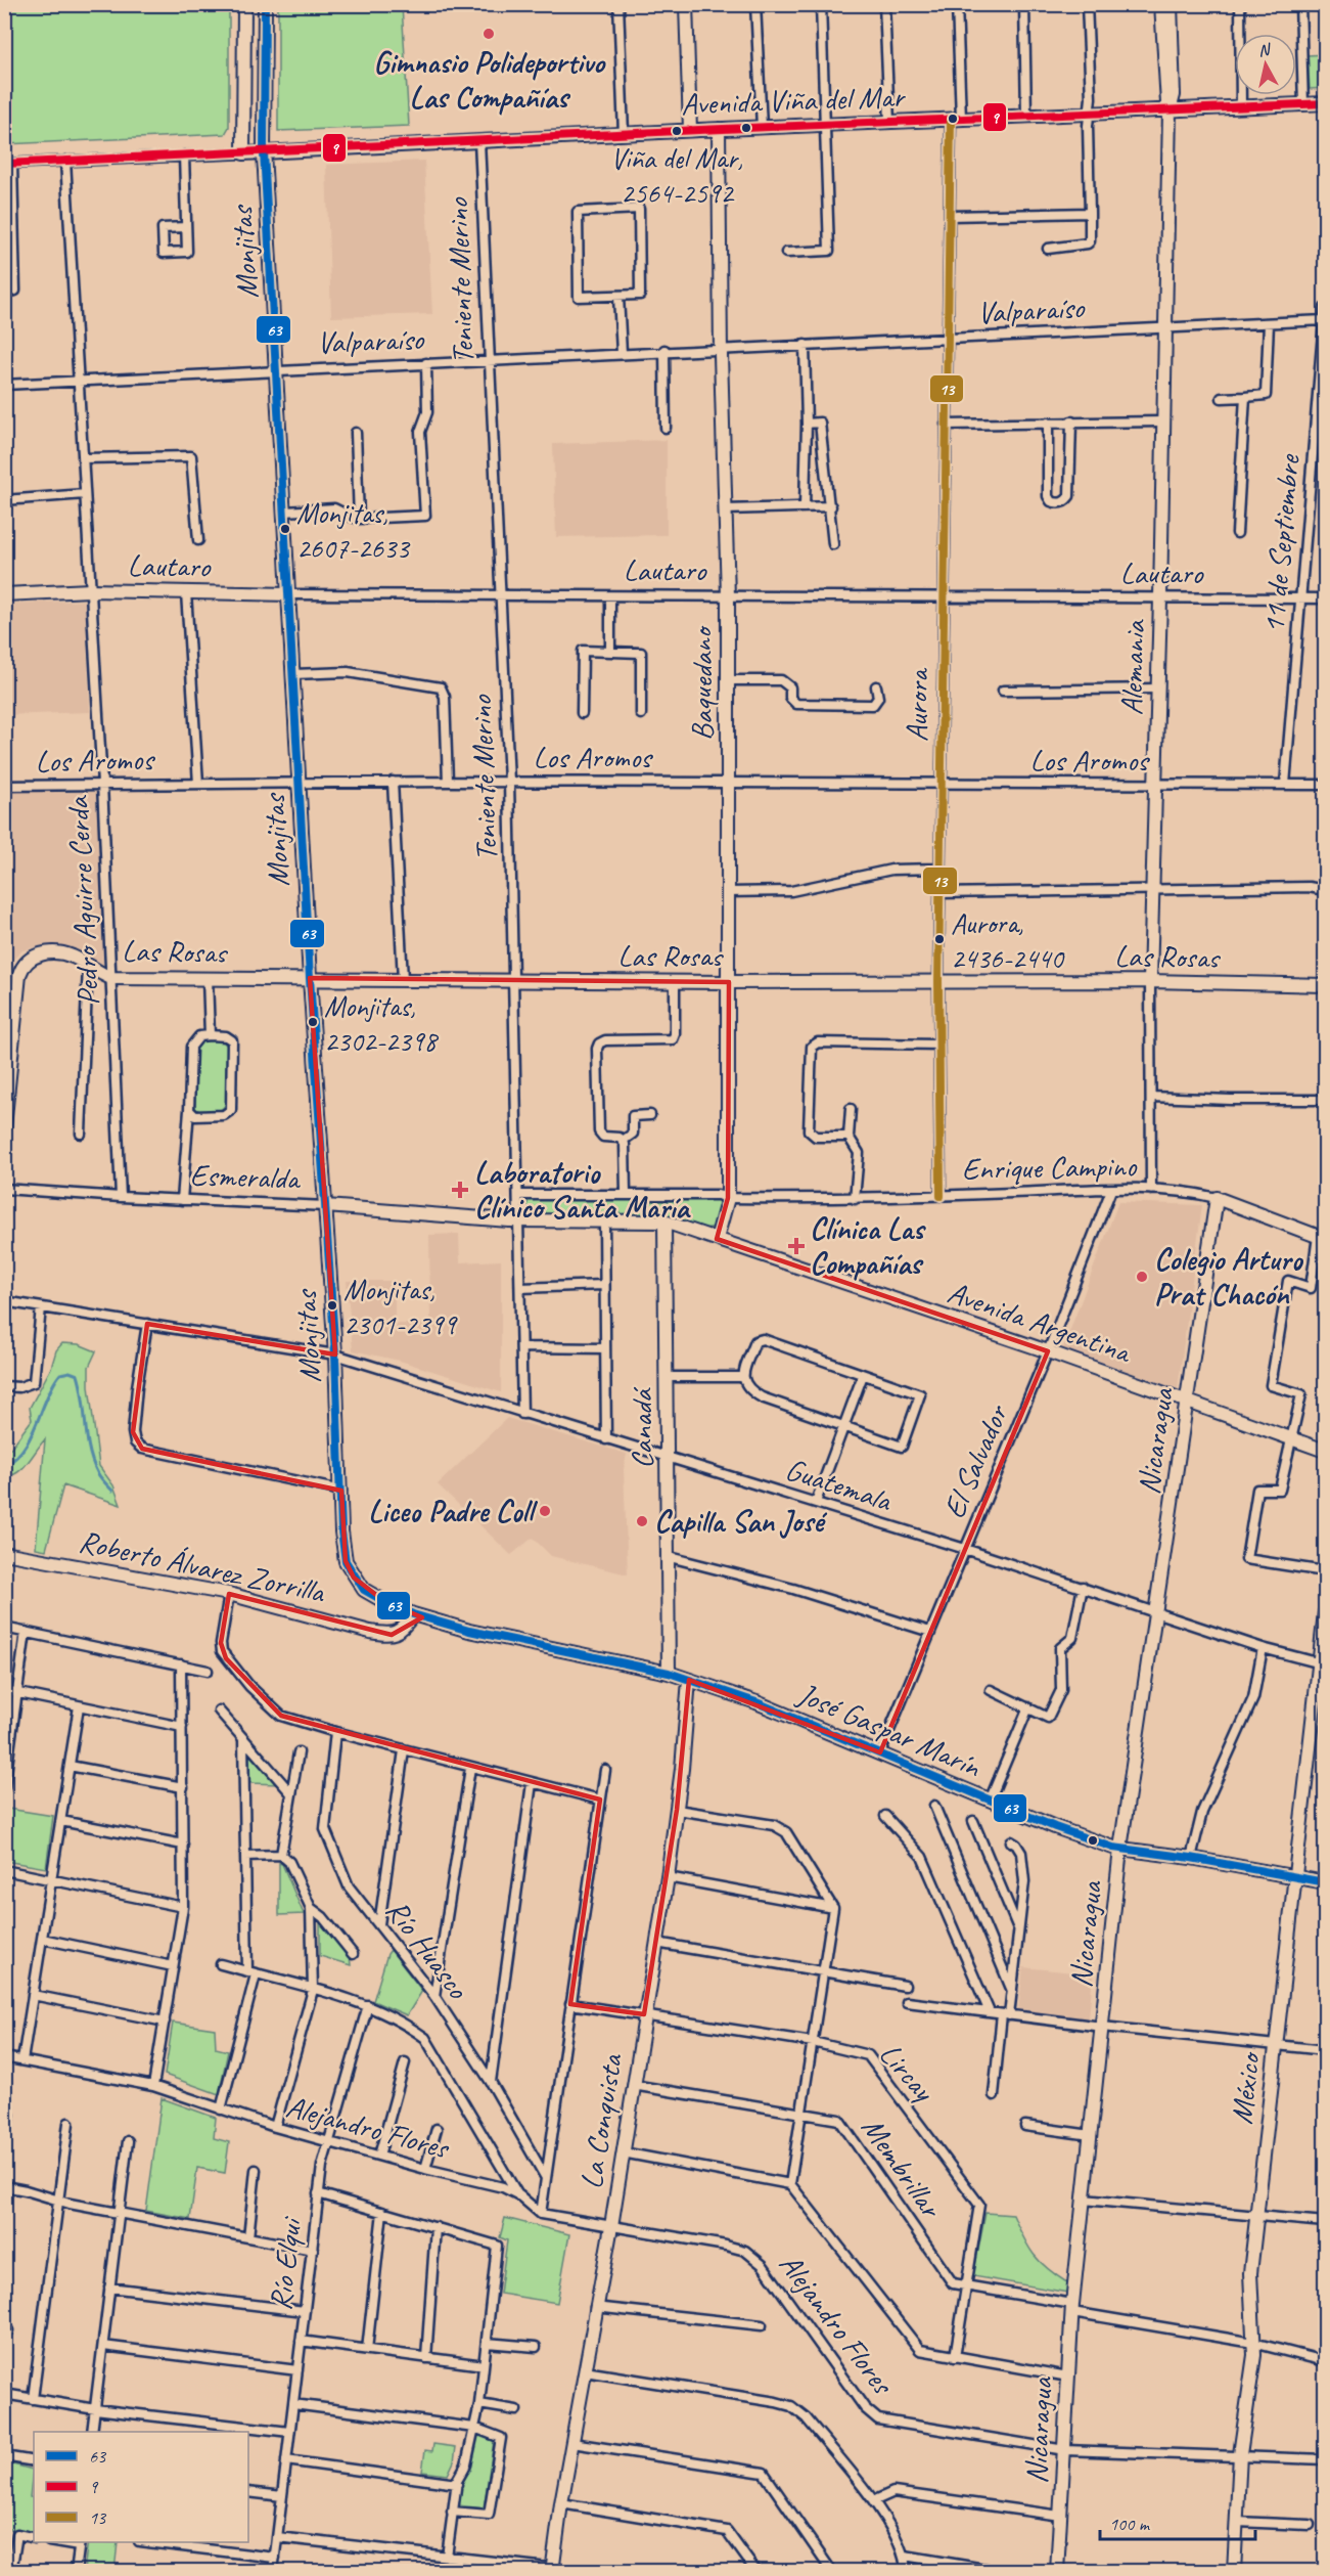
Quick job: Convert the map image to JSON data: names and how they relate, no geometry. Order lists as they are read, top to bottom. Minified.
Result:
{"streets":{"street":["Avenida Viña del Mar","Monjitas","Teniente Merino","Valparaíso","11 de Septiembre","Lautaro","Alemania","Baquedano","Aurora","Los Aromos","Pedro Aguirre Cerda","Las Rosas","Enrique Campino","Esmeralda","Avenida Argentina","Canadá","Nicaragua","El Salvador","Guatemala","Roberto Álvarez Zorrilla","José Gaspar Marín","Río Huasco","Lircay","México","La Conquista","Alejandro Flores","Membrillar","Río Elqui"]},"crossings":[["Avenida Viña del Mar","Monjitas"],["Avenida Viña del Mar","Teniente Merino"],["Avenida Viña del Mar","Alemania"],["Avenida Viña del Mar","Baquedano"],["Avenida Viña del Mar","Aurora"],["Avenida Viña del Mar","Pedro Aguirre Cerda"],["Monjitas","Valparaíso"],["Monjitas","Lautaro"],["Monjitas","Los Aromos"],["Monjitas","Las Rosas"],["Monjitas","Esmeralda"],["Monjitas","Guatemala"],["Monjitas","Roberto Álvarez Zorrilla"],["Monjitas","José Gaspar Marín"],["Teniente Merino","Valparaíso"],["Teniente Merino","Lautaro"],["Teniente Merino","Los Aromos"],["Teniente Merino","Las Rosas"],["Teniente Merino","Enrique Campino"],["Teniente Merino","Esmeralda"],["Teniente Merino","Guatemala"],["Valparaíso","11 de Septiembre"],["Valparaíso","Alemania"],["Valparaíso","Baquedano"],["Valparaíso","Aurora"],["Valparaíso","Pedro Aguirre Cerda"],["11 de Septiembre","Lautaro"],["11 de Septiembre","Los Aromos"],["Lautaro","Alemania"],["Lautaro","Baquedano"],["Lautaro","Aurora"],["Lautaro","Pedro Aguirre Cerda"],["Alemania","Los Aromos"],["Alemania","Las Rosas"],["Alemania","Enrique Campino"],["Baquedano","Los Aromos"],["Baquedano","Las Rosas"],["Baquedano","Enrique Campino"],["Baquedano","Avenida Argentina"],["Aurora","Los Aromos"],["Aurora","Las Rosas"],["Aurora","Enrique Campino"],["Los Aromos","Pedro Aguirre Cerda"],["Pedro Aguirre Cerda","Las Rosas"],["Pedro Aguirre Cerda","Esmeralda"],["Enrique Campino","Nicaragua"],["Enrique Campino","El Salvador"],["Esmeralda","Avenida Argentina"],["Esmeralda","Canadá"],["Avenida Argentina","Canadá"],["Avenida Argentina","Nicaragua"],["Avenida Argentina","El Salvador"],["Canadá","Guatemala"],["Canadá","José Gaspar Marín"],["Nicaragua","Guatemala"],["Nicaragua","José Gaspar Marín"],["Nicaragua","Alejandro Flores"],["Nicaragua","Membrillar"],["El Salvador","Guatemala"],["El Salvador","José Gaspar Marín"],["Guatemala","México"],["José Gaspar Marín","México"],["José Gaspar Marín","La Conquista"],["Lircay","La Conquista"],["Lircay","Membrillar"],["México","Alejandro Flores"],["México","Membrillar"],["La Conquista","Alejandro Flores"],["La Conquista","Membrillar"],["Alejandro Flores","Río Elqui"]],"places":{"other":["Gimnasio Polideportivo Las Compañías","Viña del Mar, 2564-2592","Monjitas, 2607-2633","Aurora, 2436-2440","Monjitas, 2302-2398","Colegio Arturo Prat Chacón","Monjitas, 2301-2399","Liceo Padre Coll","Capilla San José"],"health":["Laboratorio Clínico Santa María","Clínica Las Compañías"]},"lines":["transit line 63","transit line 9","transit line 13"],"legend":["63","9","13"],"scale_bar":"100 m","north":"top"}
